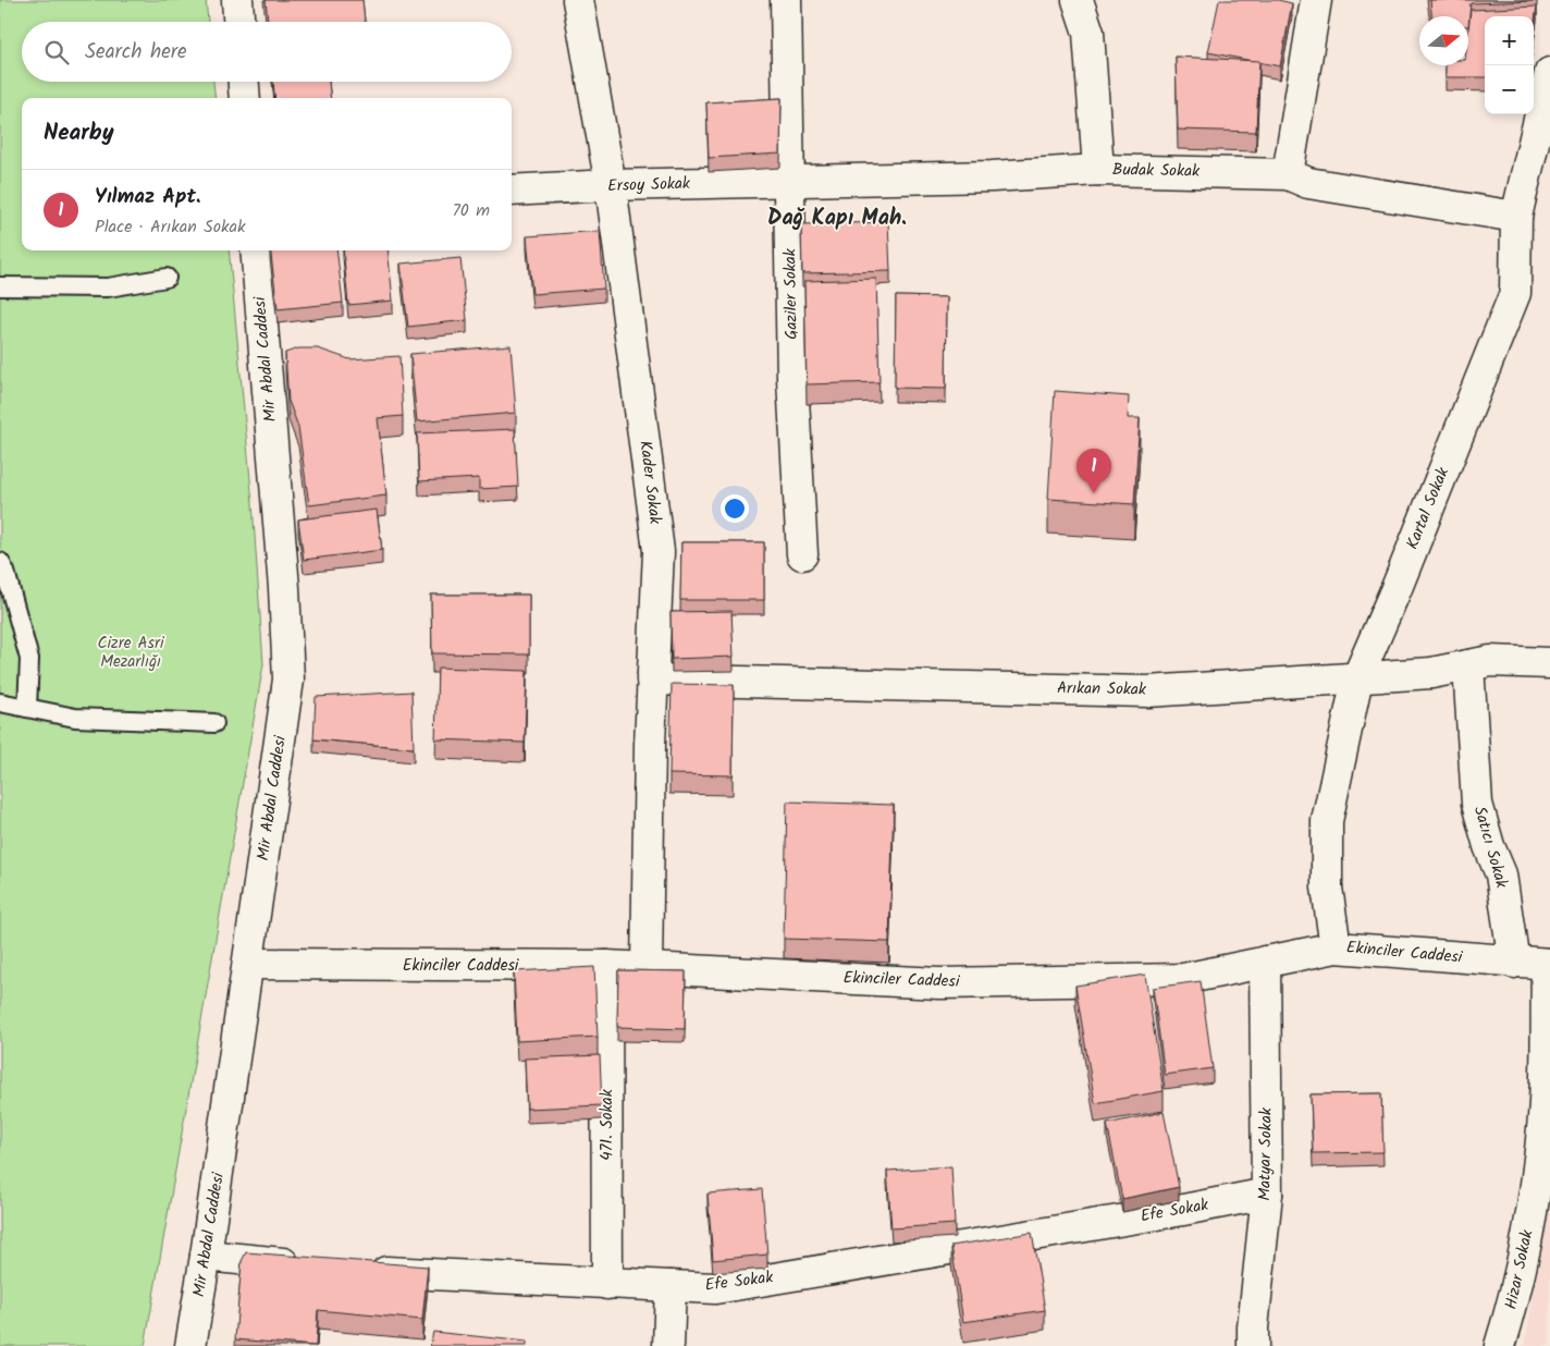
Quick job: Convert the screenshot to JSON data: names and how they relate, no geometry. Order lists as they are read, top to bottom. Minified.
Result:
{"streets":{"street":["Budak Sokak","Ersoy Sokak","Gaziler Sokak","Mir Abdal Caddesi","Kader Sokak","Kartal Sokak","Arıkan Sokak","Satıcı Sokak","Ekinciler Caddesi","471. Sokak","Matyar Sokak","Efe Sokak","Hizar Sokak"]},"crossings":[["Budak Sokak","Ersoy Sokak"],["Budak Sokak","Gaziler Sokak"],["Budak Sokak","Kartal Sokak"],["Ersoy Sokak","Gaziler Sokak"],["Ersoy Sokak","Kader Sokak"],["Mir Abdal Caddesi","Ekinciler Caddesi"],["Kader Sokak","Arıkan Sokak"],["Kader Sokak","Ekinciler Caddesi"],["Kartal Sokak","Arıkan Sokak"],["Kartal Sokak","Ekinciler Caddesi"],["Arıkan Sokak","Satıcı Sokak"],["Satıcı Sokak","Ekinciler Caddesi"],["Ekinciler Caddesi","471. Sokak"],["Ekinciler Caddesi","Matyar Sokak"],["Ekinciler Caddesi","Hizar Sokak"],["471. Sokak","Efe Sokak"],["Matyar Sokak","Efe Sokak"]],"districts":["Dağ Kapı Mah."],"parks":["Cizre Asri Mezarlığı"],"north":"right","page":{"map_buttons":["+","−"],"search":"Search here","heading":"Nearby","list":[{"mark":"1","name":"Yılmaz Apt.","note":"Place · Arıkan Sokak","value":"70 m"}],"pins":"1"}}
